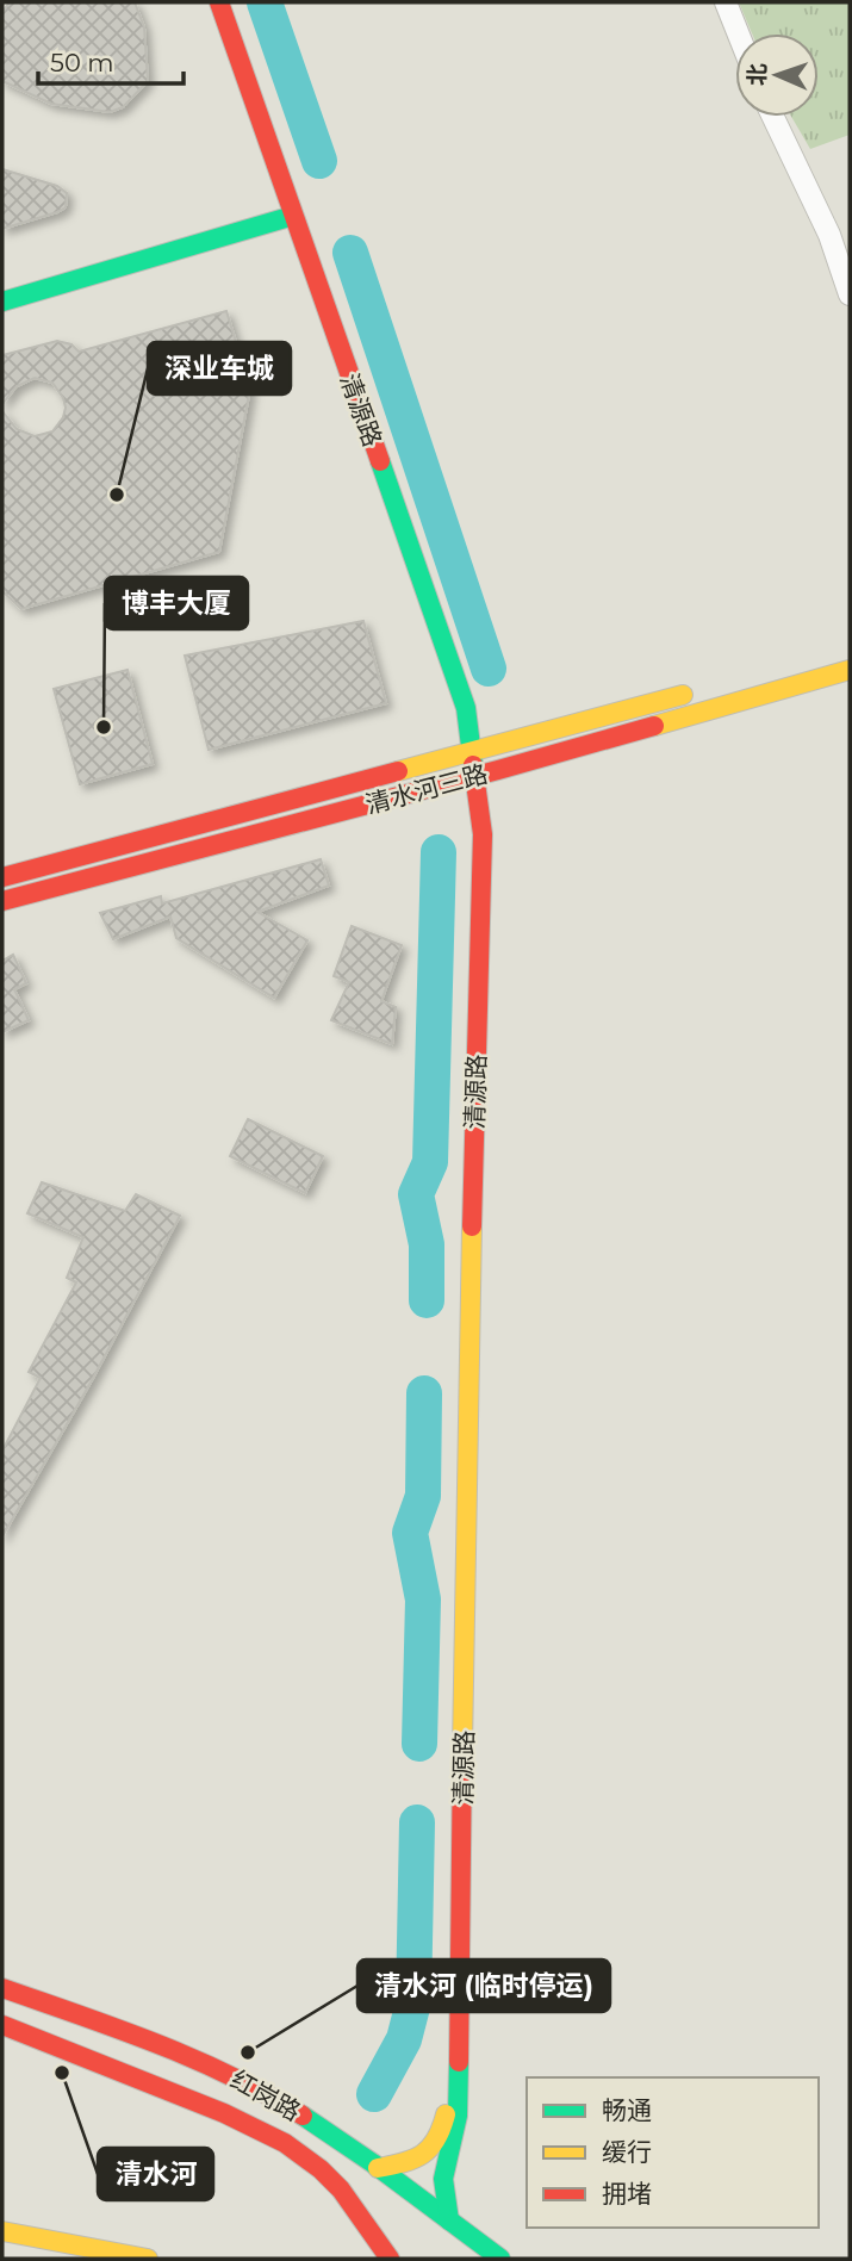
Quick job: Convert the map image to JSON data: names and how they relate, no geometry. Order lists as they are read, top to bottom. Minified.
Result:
{"streets":{"main road":["清源路","清水河三路","红岗路"]},"crossings":[["清源路","清水河三路"],["清源路","红岗路"]],"places":["深业车城","博丰大厦","清水河 (临时停运)","清水河"],"legend":["畅通","缓行","拥堵"],"scale_bar":"50 m","north":"left"}
